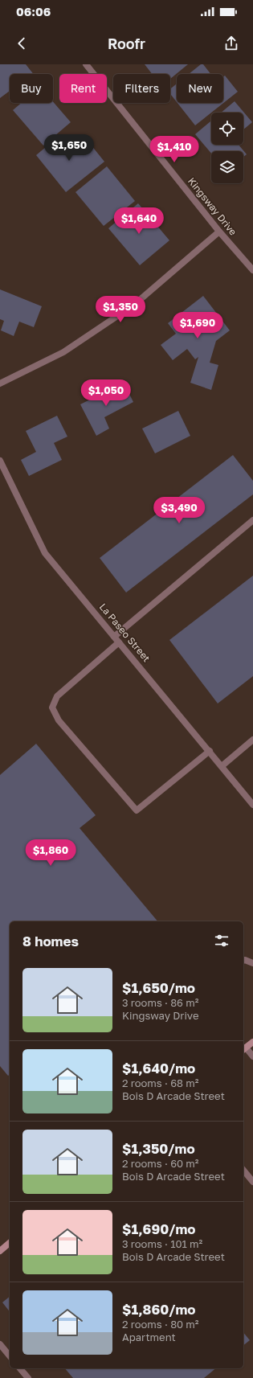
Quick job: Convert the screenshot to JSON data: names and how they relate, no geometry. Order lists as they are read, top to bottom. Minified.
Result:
{"streets":{"street":["Kingsway Drive","La Paseo Street"]},"page":{"status":"06:06","header":"Roofr","chip":["Buy","Rent","Filters","New"],"price":["$1,650","$1,410","$1,640","$1,350","$1,690","$1,050","$3,490","$1,860"],"heading":"8 homes","list":[{"name":"$1,650/mo","note":"3 rooms · 86 m² · Kingsway Drive"},{"name":"$1,640/mo","note":"2 rooms · 68 m² · Bois D Arcade Street"},{"name":"$1,350/mo","note":"2 rooms · 60 m² · Bois D Arcade Street"},{"name":"$1,690/mo","note":"3 rooms · 101 m² · Bois D Arcade Street"},{"name":"$1,860/mo","note":"2 rooms · 80 m² · Apartment"}]}}
